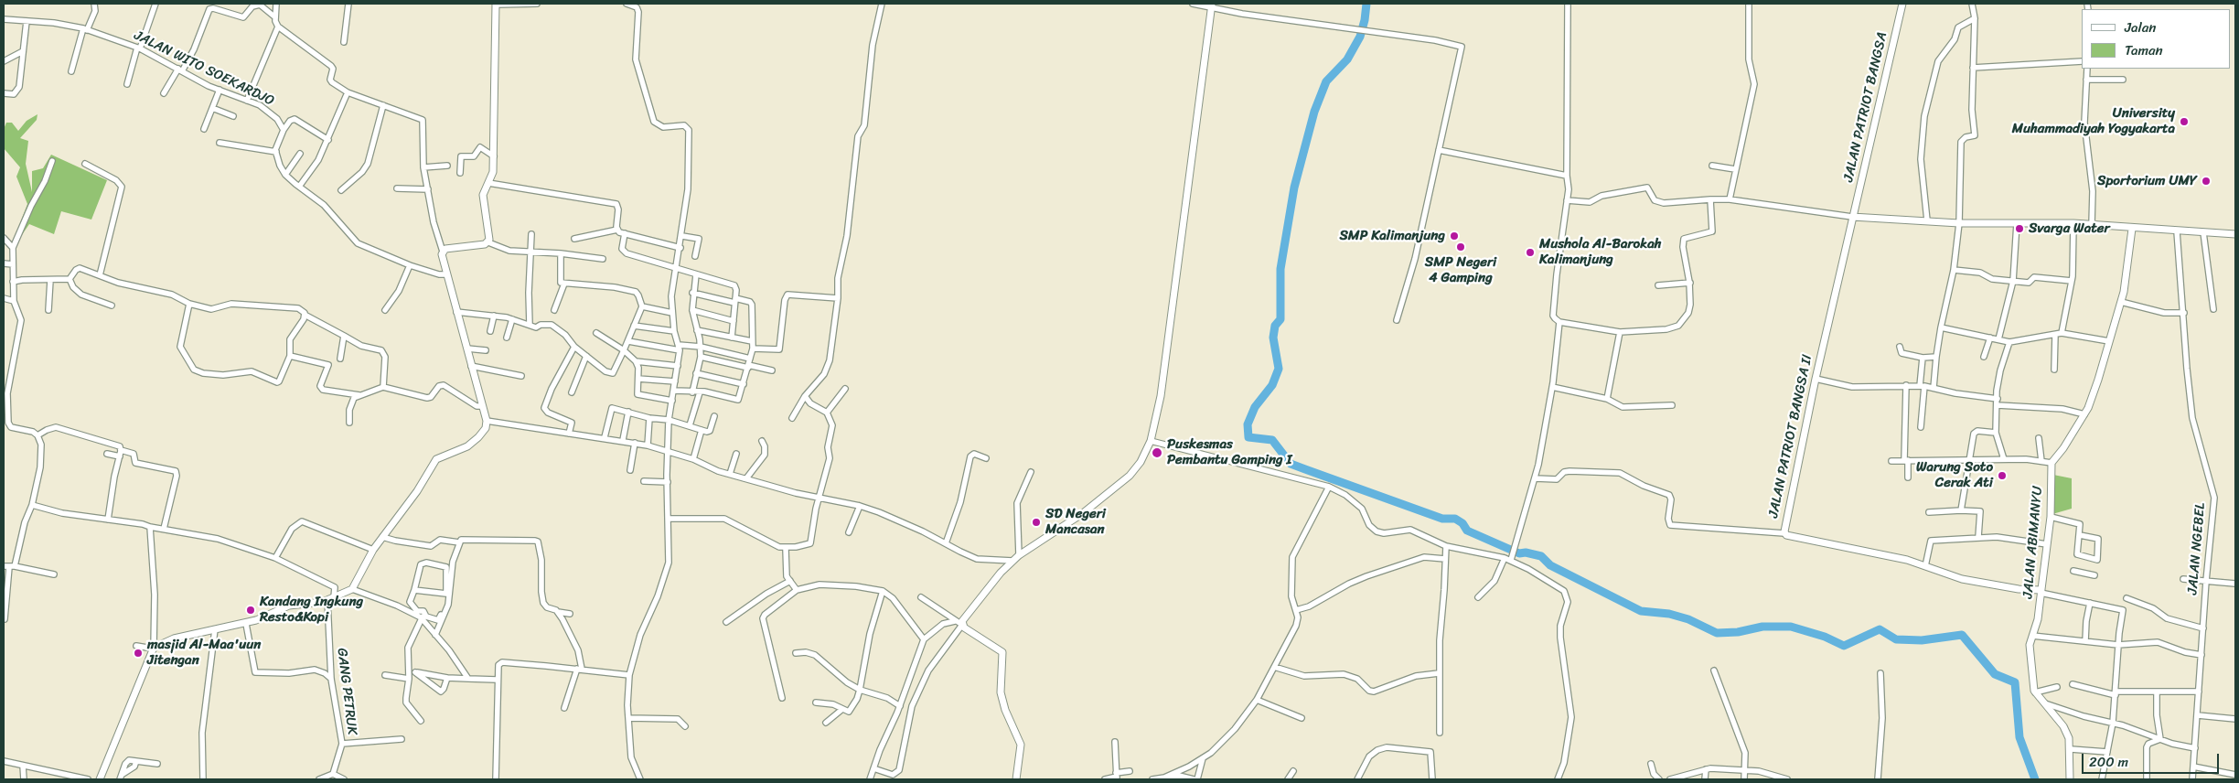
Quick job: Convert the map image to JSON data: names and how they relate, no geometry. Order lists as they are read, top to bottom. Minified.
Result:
{"streets":{"street":["JALAN WITO SOEKARDJO","JALAN PATRIOT BANGSA","JALAN PATRIOT BANGSA II","JALAN ABIMANYU","JALAN NGEBEL","GANG PETRUK"]},"crossings":[["JALAN PATRIOT BANGSA","JALAN PATRIOT BANGSA II"]],"places":["University Muhammadiyah Yogyakarta","Sportorium UMY","Svarga Water","SMP Kalimanjung","SMP Negeri 4 Gamping","Mushola Al-Barokah Kalimanjung","Puskesmas Pembantu Gamping I","Warung Soto Cerak Ati","SD Negeri Mancasan","Kandang Ingkung Resto&Kopi","masjid Al-Maa'uun Jitengan"],"legend":["Jalan","Taman"],"scale_bar":"200 m"}
